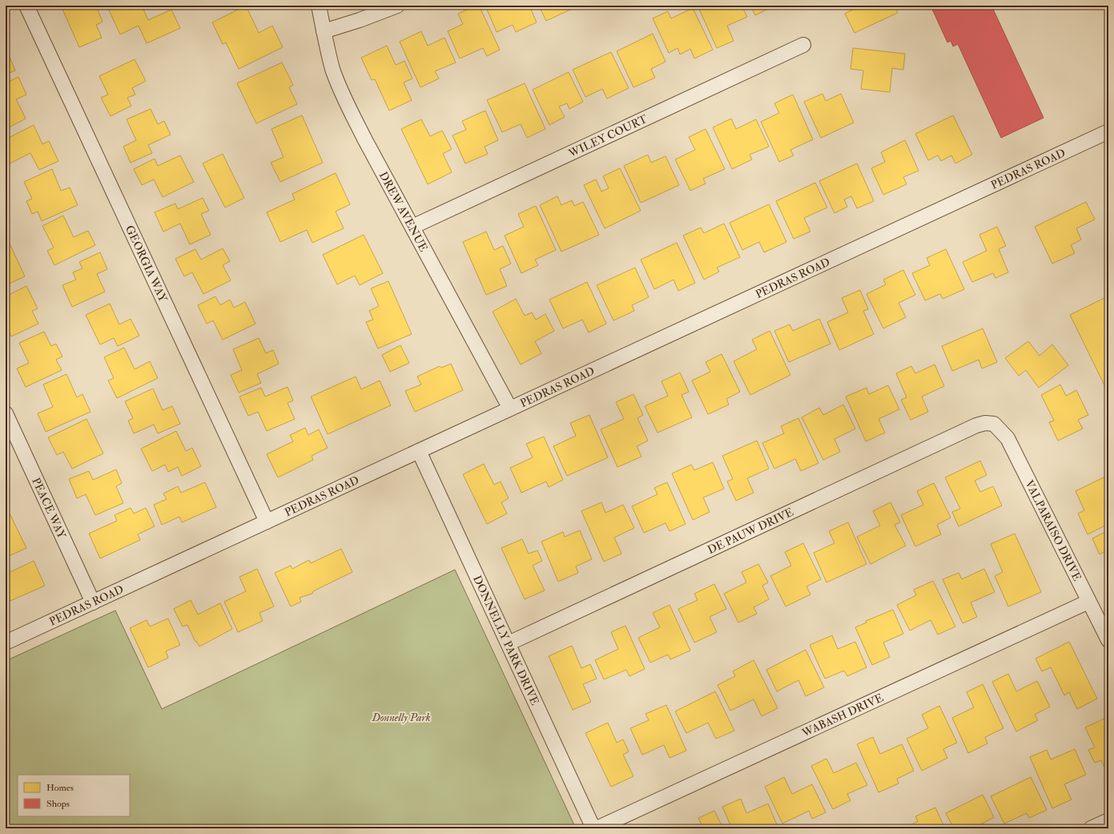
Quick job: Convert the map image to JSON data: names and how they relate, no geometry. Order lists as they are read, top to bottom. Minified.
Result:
{"streets":{"street":["WILEY COURT","PEDRAS ROAD","DREW AVENUE","GEORGIA WAY","PEACE WAY","DE PAUW DRIVE","VALPARAISO DRIVE","DONNELLY PARK DRIVE","WABASH DRIVE"]},"crossings":[["WILEY COURT","DREW AVENUE"],["PEDRAS ROAD","DREW AVENUE"],["PEDRAS ROAD","GEORGIA WAY"],["PEDRAS ROAD","PEACE WAY"],["PEDRAS ROAD","DONNELLY PARK DRIVE"],["DE PAUW DRIVE","VALPARAISO DRIVE"],["DE PAUW DRIVE","DONNELLY PARK DRIVE"],["VALPARAISO DRIVE","WABASH DRIVE"]],"parks":["Donnelly Park"],"legend":["Homes","Shops"]}
